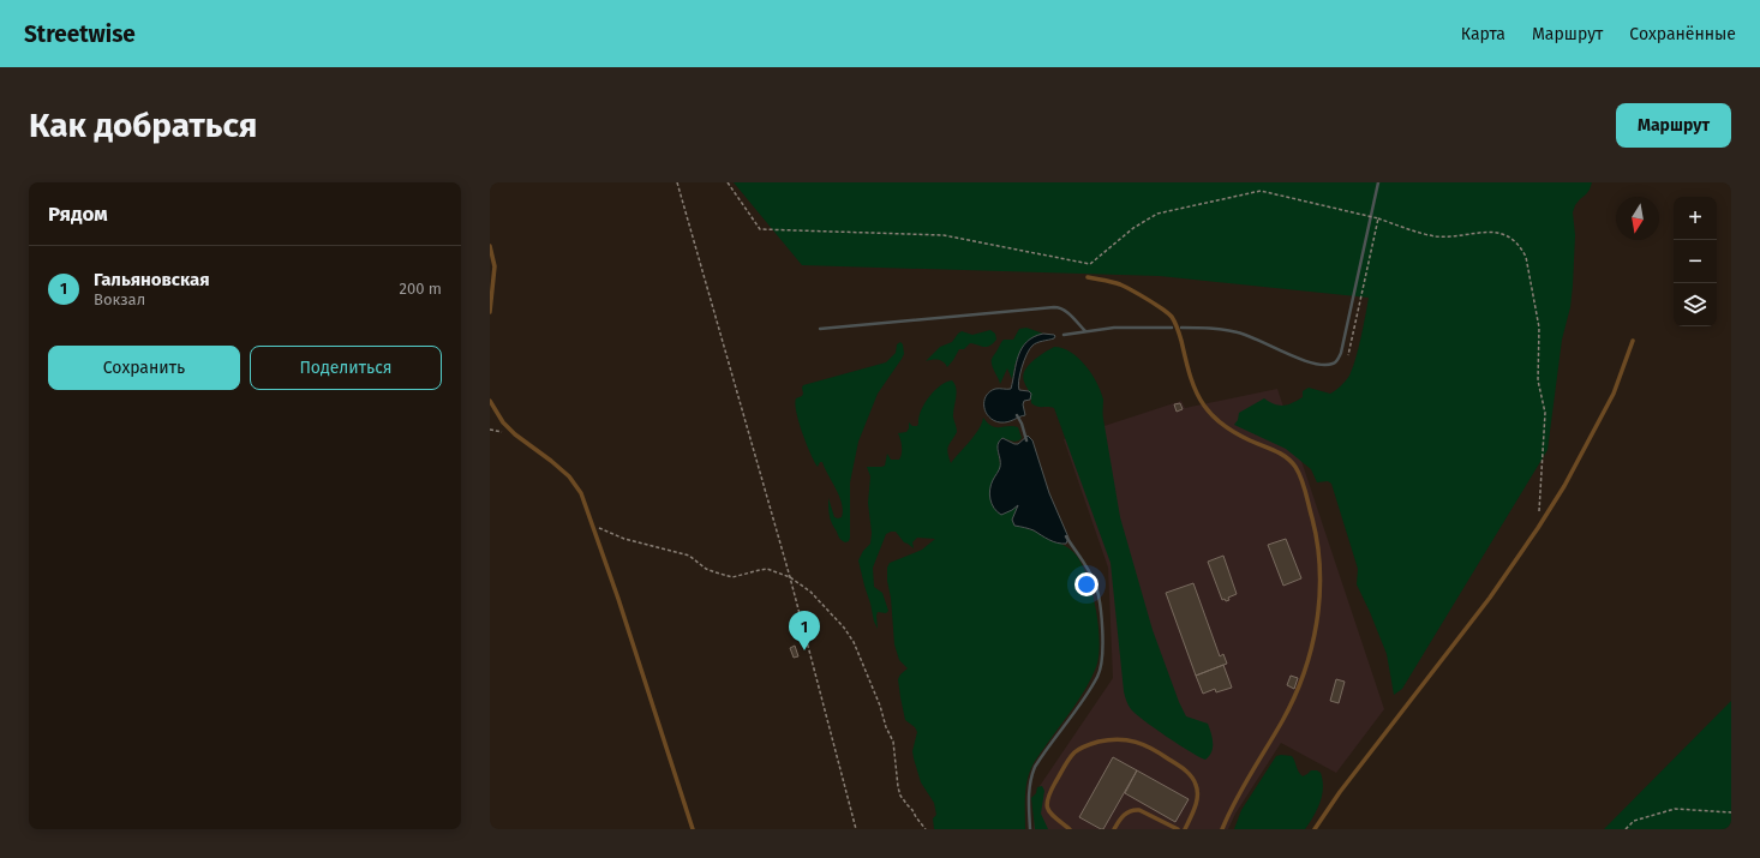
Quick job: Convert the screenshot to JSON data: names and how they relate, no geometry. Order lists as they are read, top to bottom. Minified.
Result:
{"north":"bottom","page":{"header":"Streetwise","nav":["Карта","Маршрут","Сохранённые"],"buttons":["Маршрут",["Сохранить","Поделиться"]],"title":"Как добраться","heading":"Рядом","map_buttons":["+","−"],"list":[{"mark":"1","name":"Гальяновская","note":"Вокзал","value":"200 m"}],"pins":"1"}}
